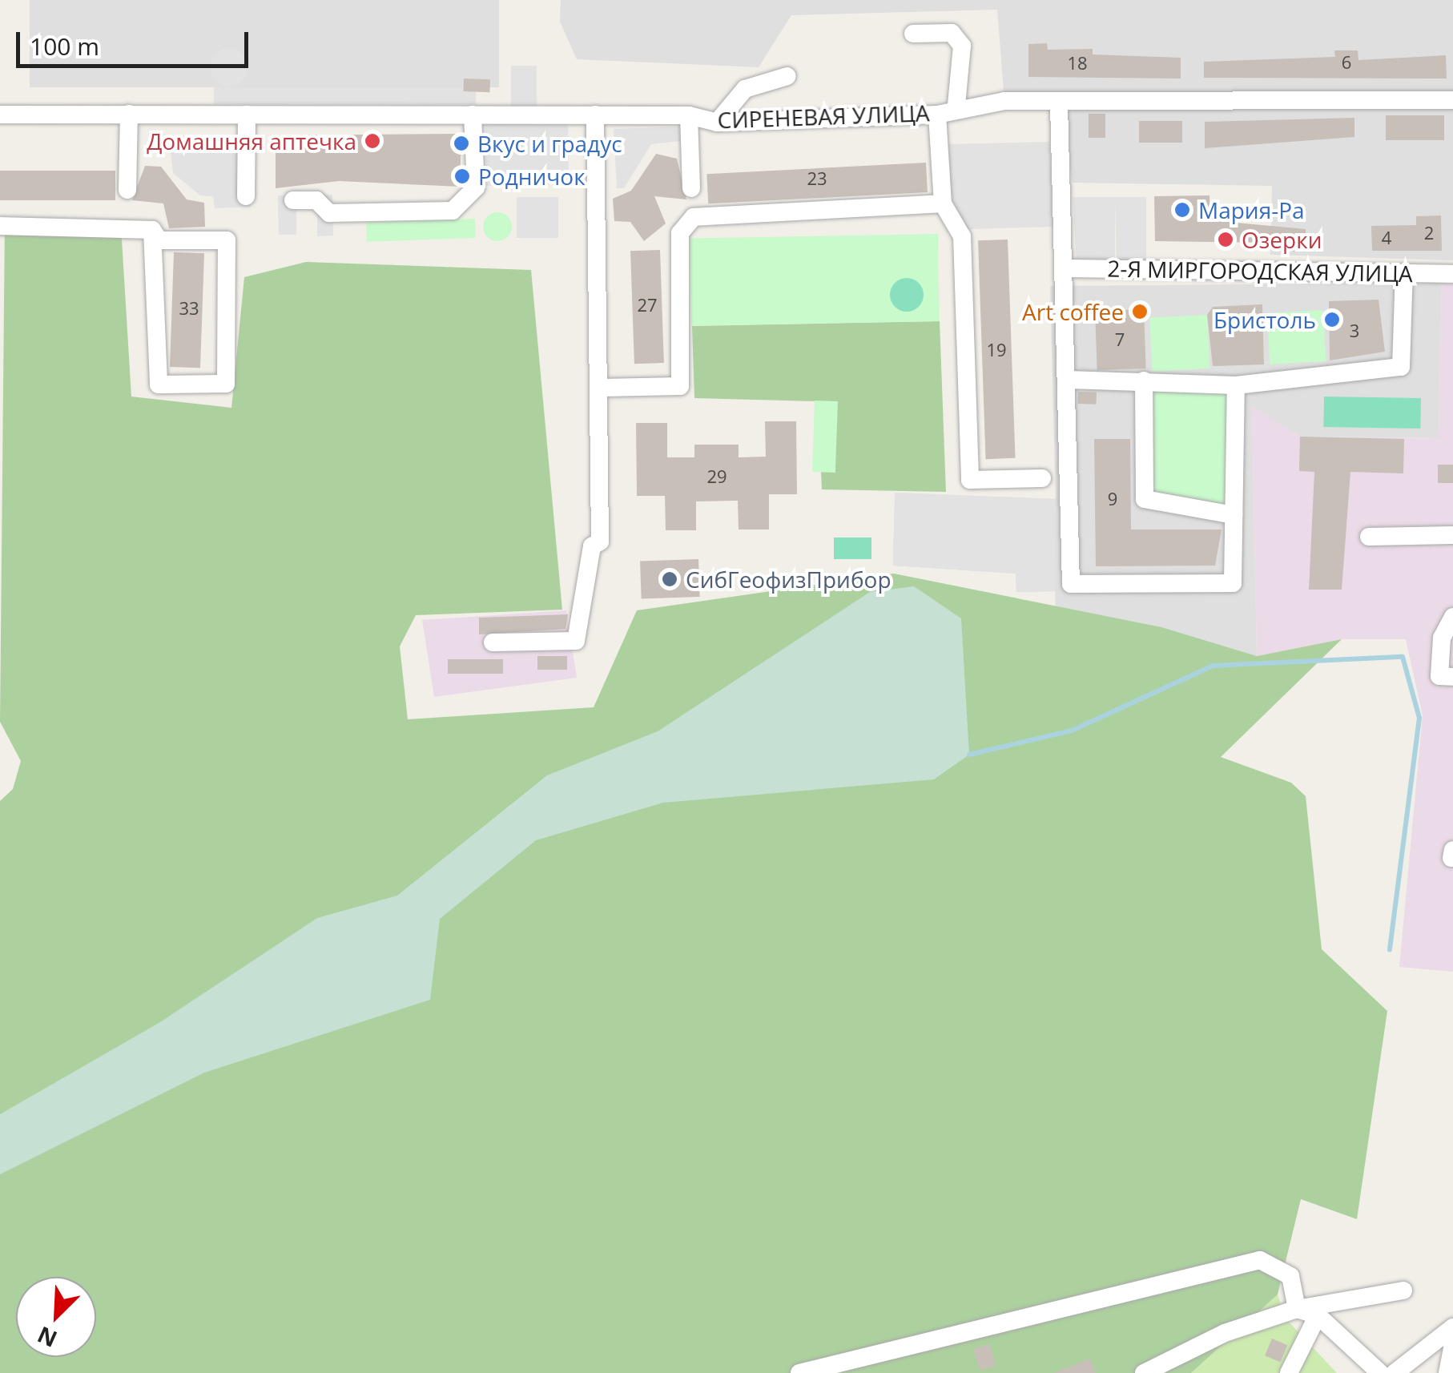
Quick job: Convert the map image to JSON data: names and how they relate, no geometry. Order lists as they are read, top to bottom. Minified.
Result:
{"streets":{"street":["СИРЕНЕВАЯ УЛИЦА","2-Я МИРГОРОДСКАЯ УЛИЦА"]},"places":["Домашняя аптечка","Вкус и градус","Родничок","Мария-Ра","Озерки","Art coffee","Бристоль","СибГеофизПрибор"],"house_numbers":["6","18","23","2","4","27","33","3","7","19","29","9"],"scale_bar":"100 m","north":"bottom left"}
